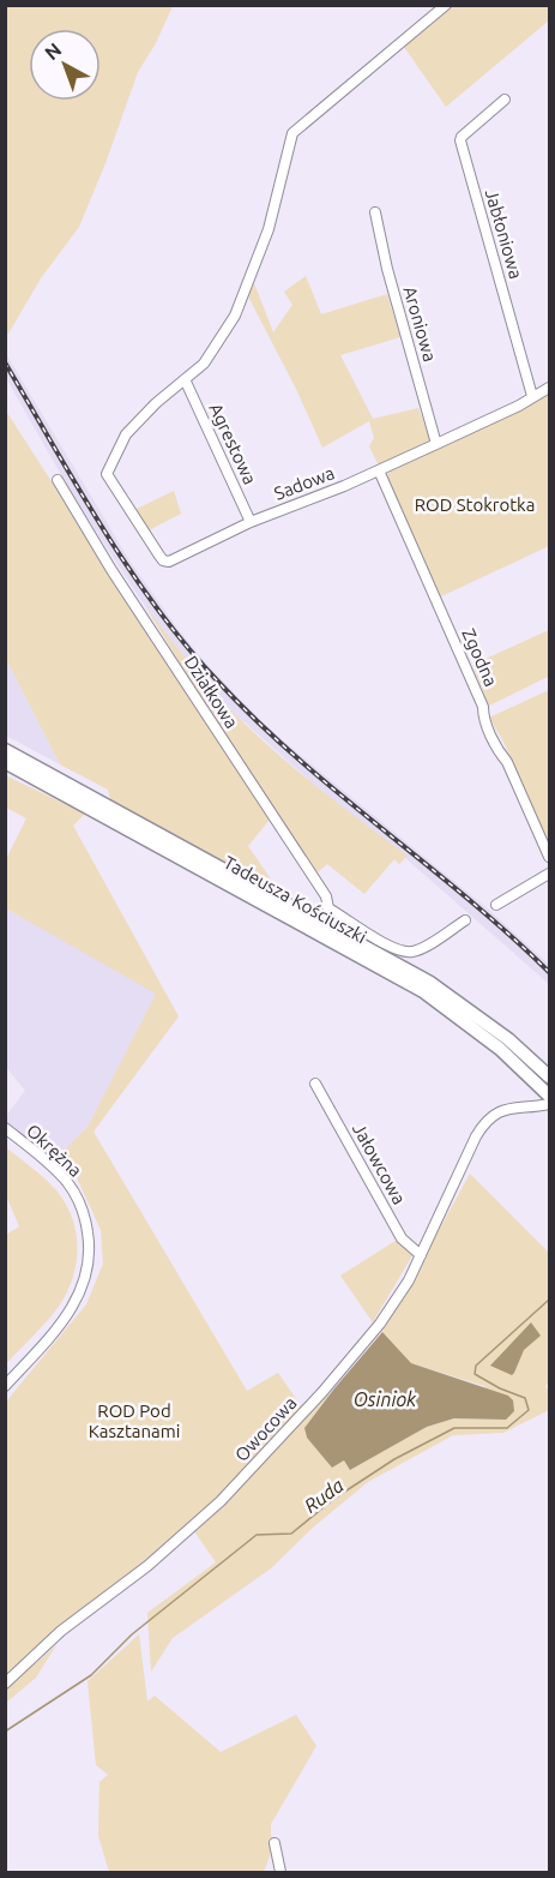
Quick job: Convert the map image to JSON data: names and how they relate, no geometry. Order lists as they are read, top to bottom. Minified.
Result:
{"streets":{"main road":["Tadeusza Kościuszki"],"street":["Jabłoniowa","Aroniowa","Agrestowa","Sadowa","Zgodna","Działkowa","Okrężna","Jałowcowa","Owocowa"]},"crossings":[["Jabłoniowa","Sadowa"],["Aroniowa","Sadowa"],["Agrestowa","Sadowa"],["Sadowa","Zgodna"],["Jałowcowa","Owocowa"]],"water":["Osiniok","Ruda"],"parks":["ROD Stokrotka","ROD Pod Kasztanami"],"north":"top left"}
